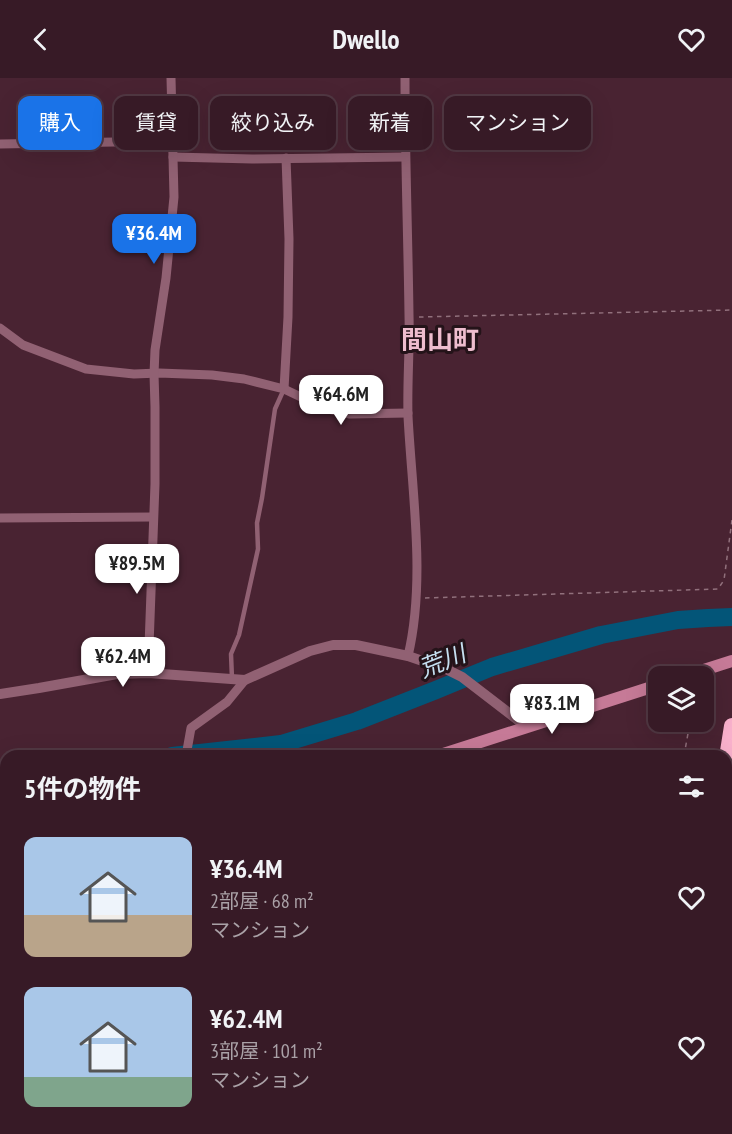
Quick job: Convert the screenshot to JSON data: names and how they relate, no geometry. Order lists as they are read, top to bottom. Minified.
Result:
{"districts":["間山町"],"water":["荒川"],"page":{"header":"Dwello","chip":["購入","賃貸","絞り込み","新着","マンション"],"price":["¥36.4M","¥64.6M","¥89.5M","¥62.4M","¥83.1M"],"heading":"5件の物件","list":[{"name":"¥36.4M","note":"2部屋 · 68 m² · マンション"},{"name":"¥62.4M","note":"3部屋 · 101 m² · マンション"}]}}
